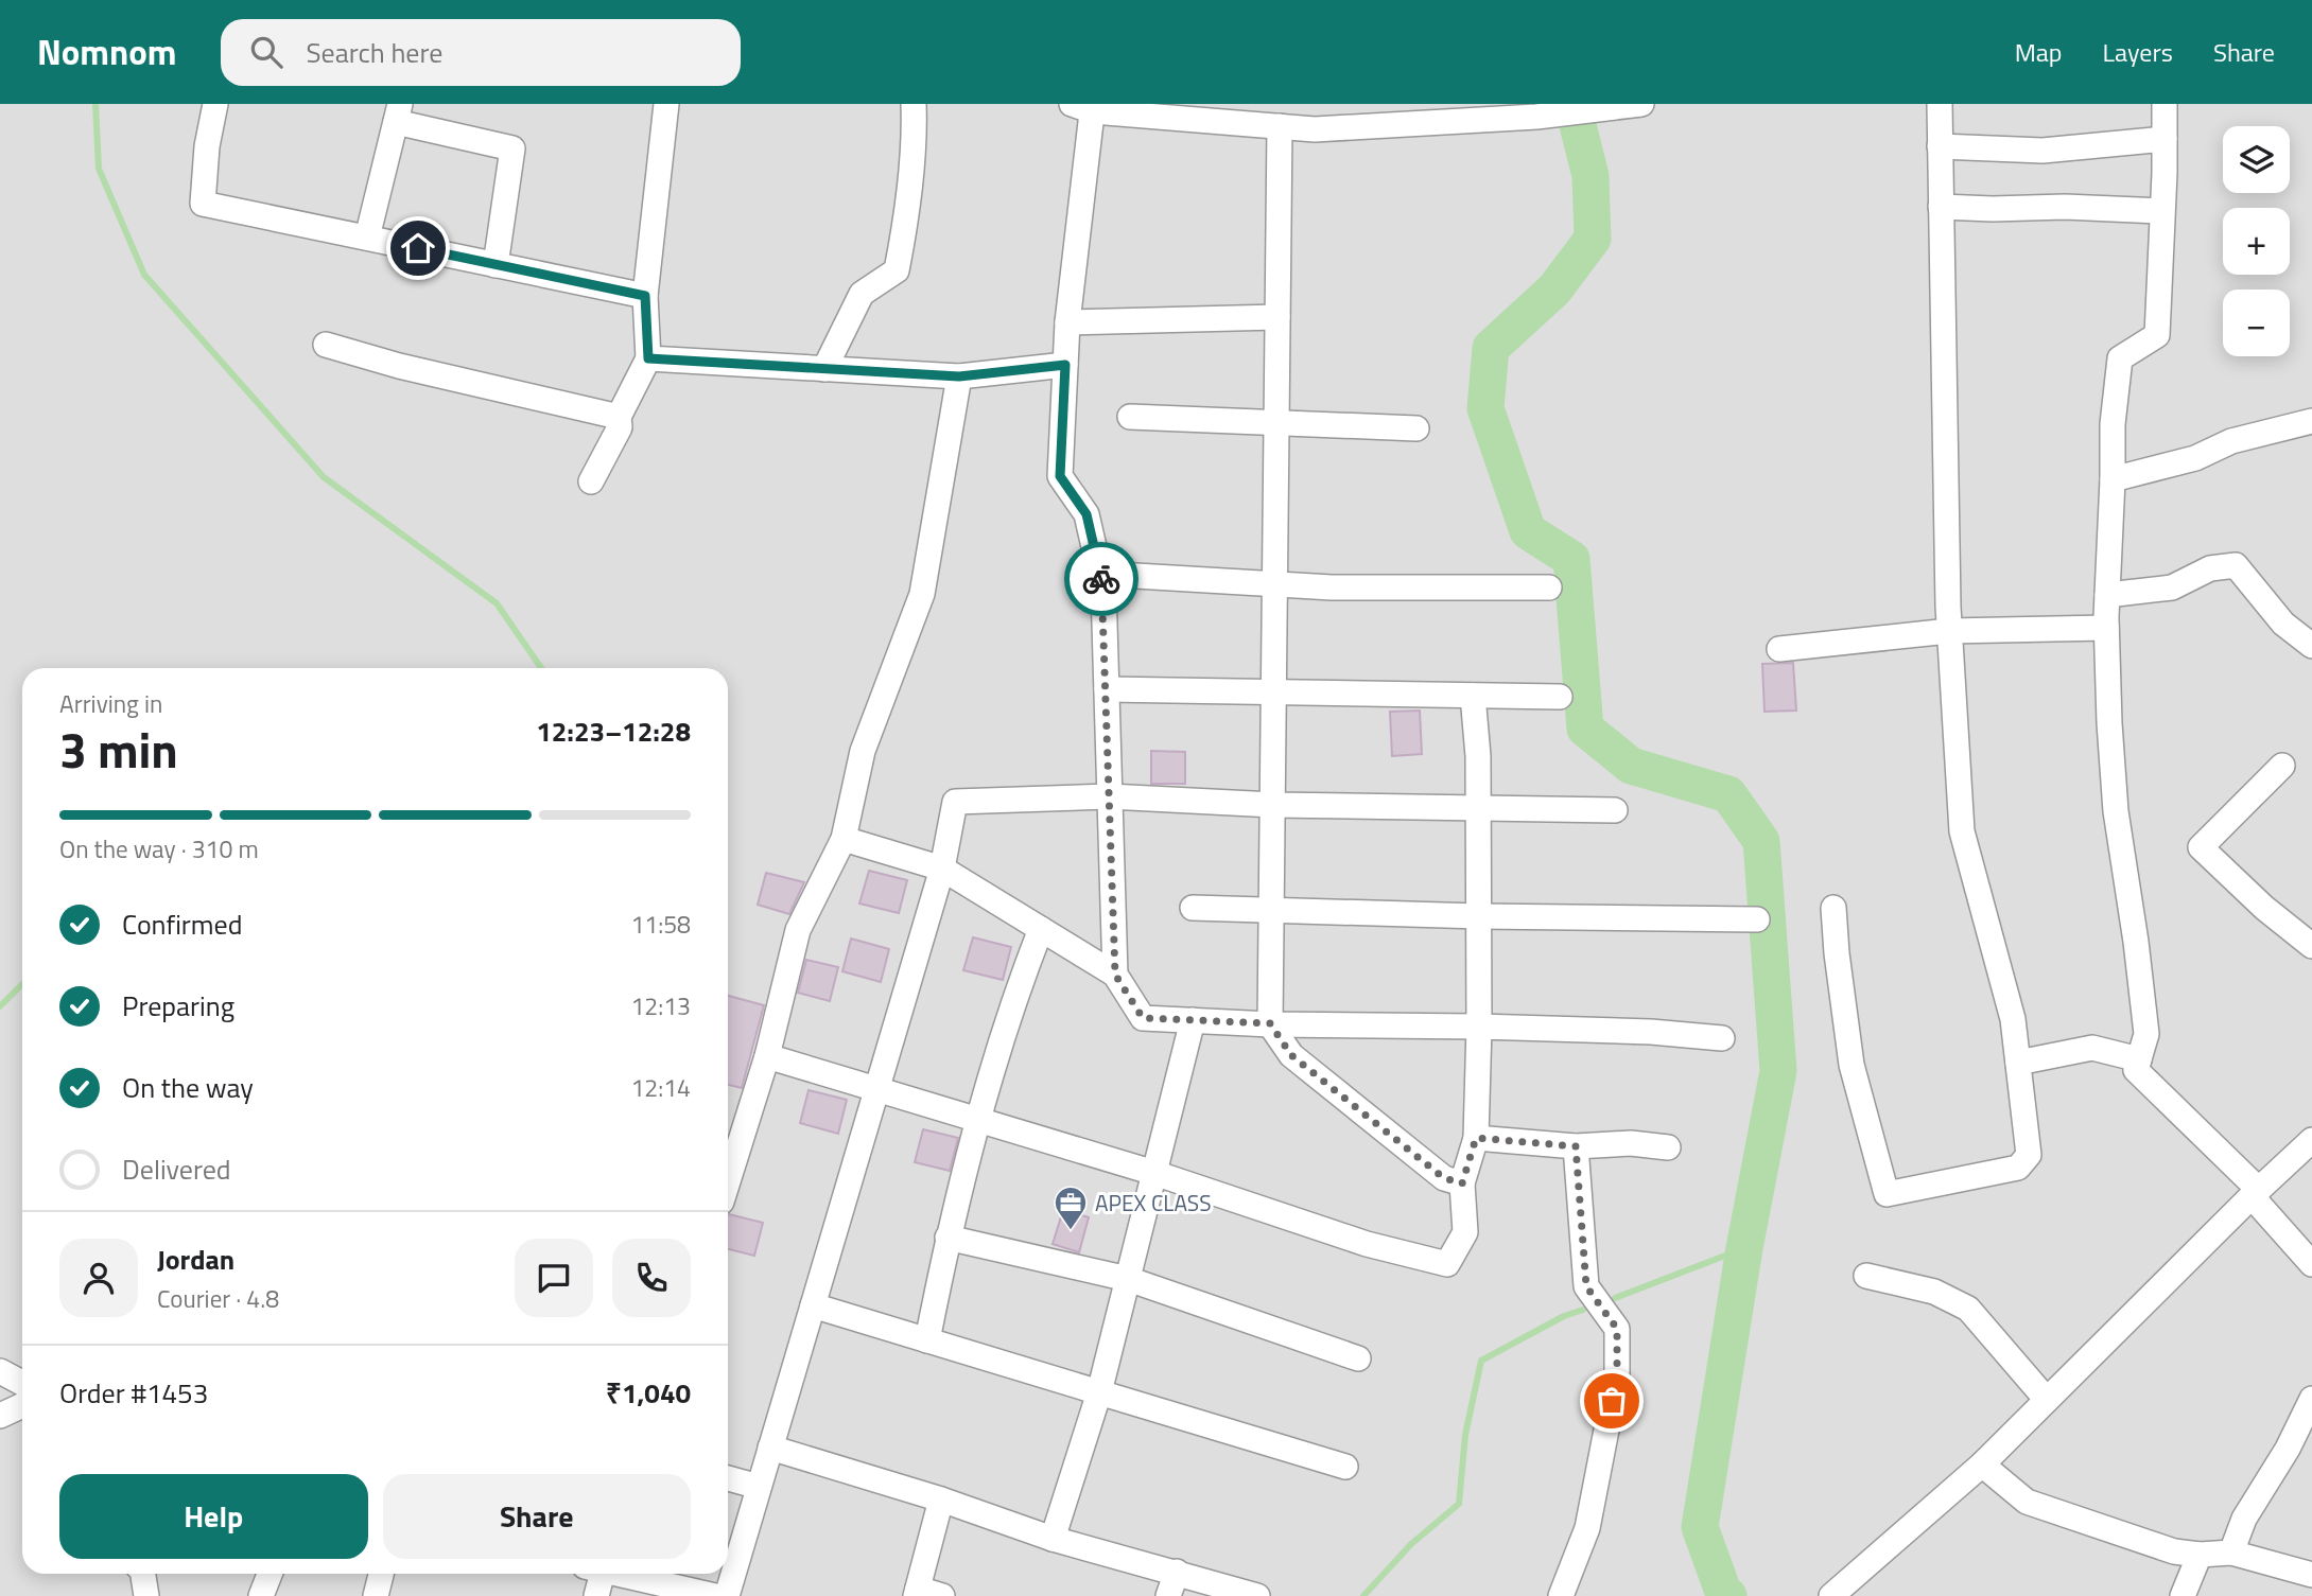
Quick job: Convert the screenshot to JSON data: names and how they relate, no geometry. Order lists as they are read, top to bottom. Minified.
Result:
{"places":{"office":["APEX CLASS"]},"page":{"header":"Nomnom","search":"Search here","nav":["Map","Layers","Share"],"map_buttons":["+","−"],"heading":["3 min","Arriving in","12:23–12:28"],"panel":["Jordan","Courier · 4.8","Order #1453","₹1,040"],"bar":"On the way · 310 m","list":[["Confirmed","11:58"],["Preparing","12:13"],["On the way","12:14"],"Delivered"],"buttons":["Help","Share"]}}
